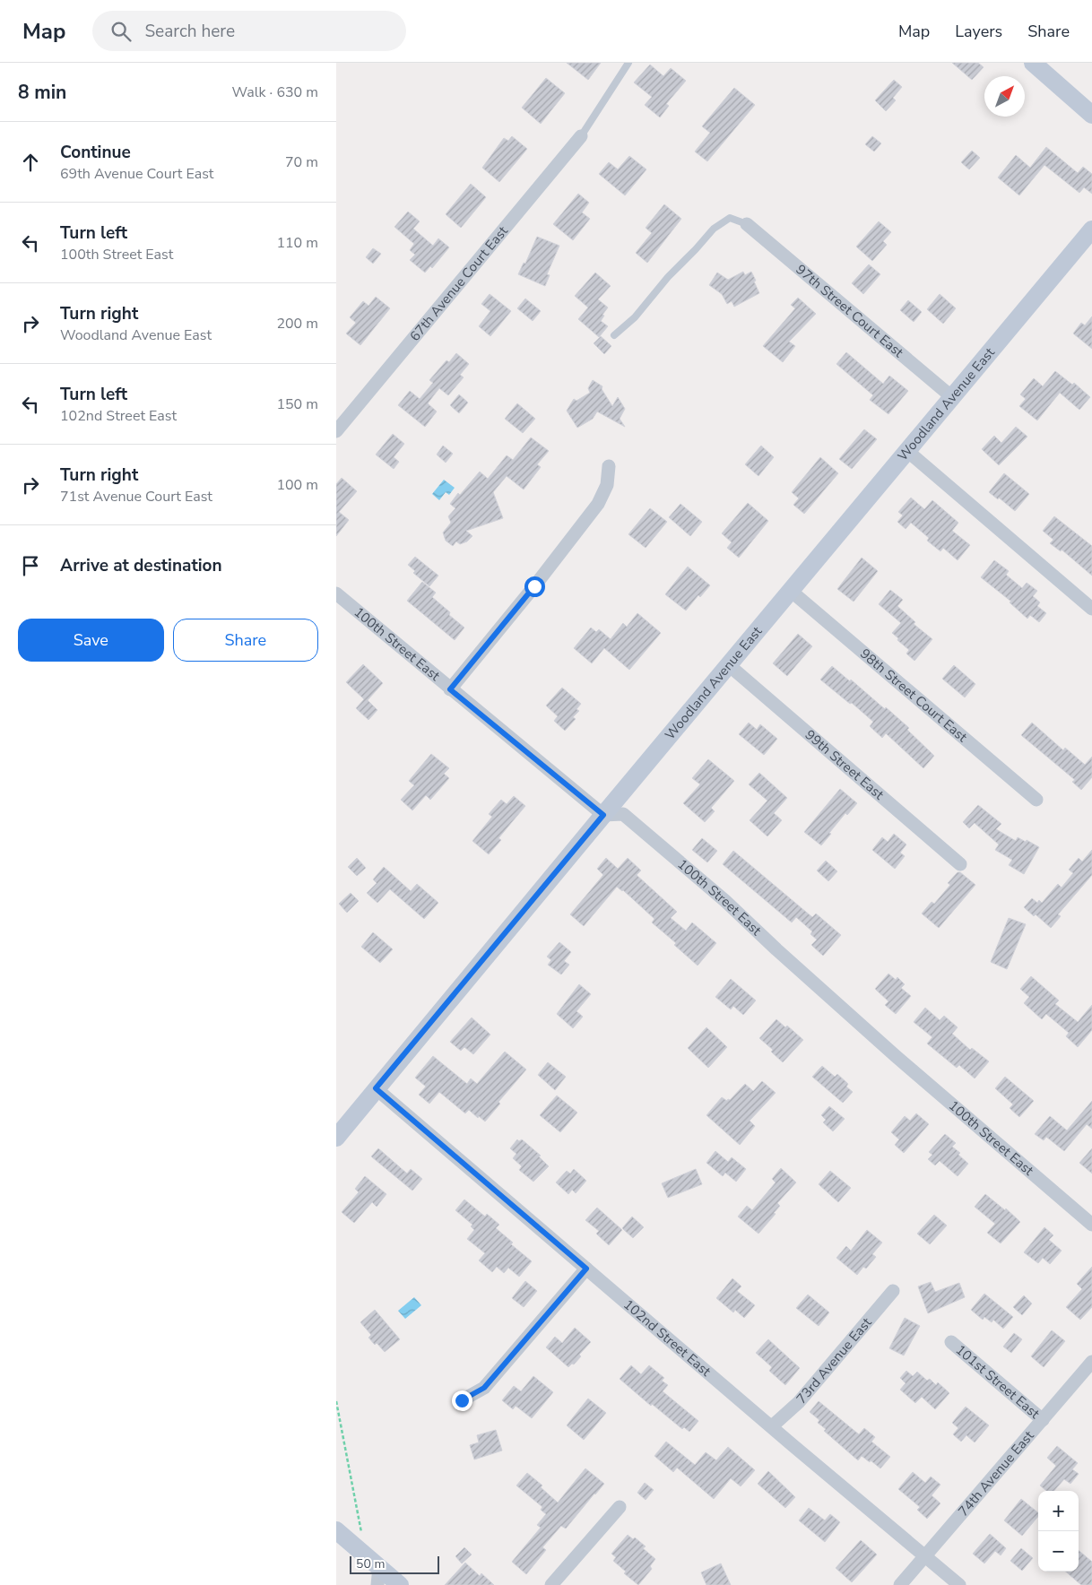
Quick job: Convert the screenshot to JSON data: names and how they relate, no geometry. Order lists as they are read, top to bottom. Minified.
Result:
{"streets":{"street":["67th Avenue Court East","97th Street Court East","Woodland Avenue East","100th Street East","98th Street Court East","99th Street East","102nd Street East","73rd Avenue East","101st Street East","74th Avenue East"]},"crossings":[["97th Street Court East","Woodland Avenue East"],["Woodland Avenue East","100th Street East"],["Woodland Avenue East","98th Street Court East"],["Woodland Avenue East","99th Street East"],["Woodland Avenue East","102nd Street East"],["102nd Street East","73rd Avenue East"],["102nd Street East","74th Avenue East"],["101st Street East","74th Avenue East"]],"scale_bar":"50 m","north":"top right","page":{"header":"Map","search":"Search here","nav":["Map","Layers","Share"],"heading":["8 min","Walk · 630 m"],"list":[["Continue","69th Avenue Court East","70 m"],["Turn left","100th Street East","110 m"],["Turn right","Woodland Avenue East","200 m"],["Turn left","102nd Street East","150 m"],["Turn right","71st Avenue Court East","100 m"],"Arrive at destination"],"buttons":["Save","Share"],"map_buttons":["+","−"],"scale":"50 m"}}
